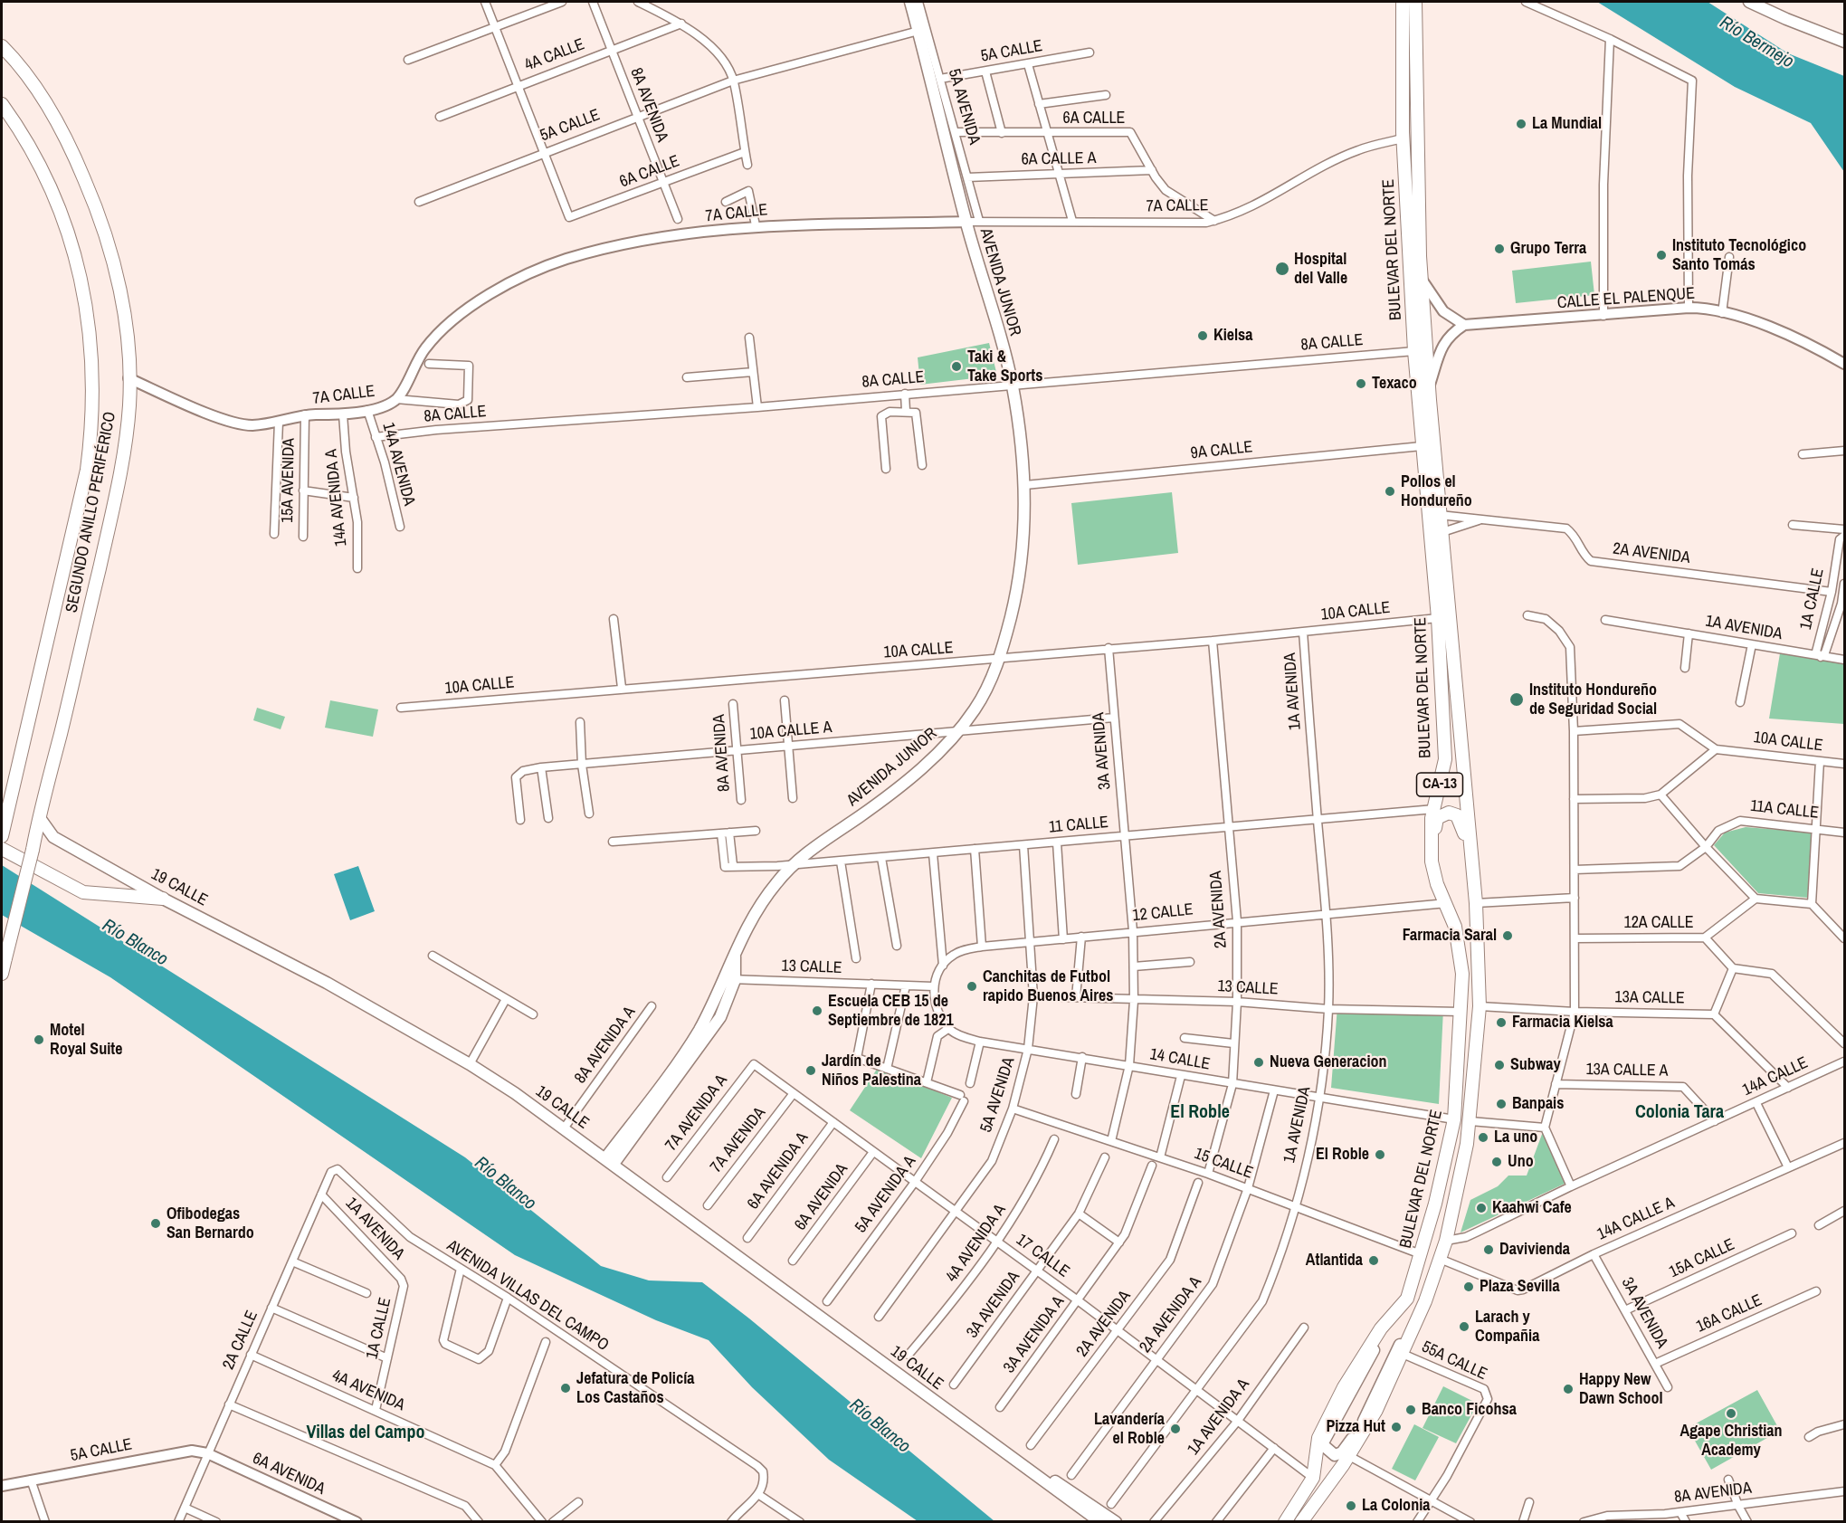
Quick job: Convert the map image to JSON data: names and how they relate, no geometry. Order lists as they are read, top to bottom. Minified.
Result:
{"streets":{"main road":["BULEVAR DEL NORTE","AVENIDA JUNIOR","SEGUNDO ANILLO PERIFÉRICO","CA-13","19 CALLE"],"street":["5A CALLE","4A CALLE","8A AVENIDA","5A AVENIDA","6A CALLE","6A CALLE A","7A CALLE","CALLE EL PALENQUE","8A CALLE","9A CALLE","14A AVENIDA","15A AVENIDA","14A AVENIDA A","2A AVENIDA","1A CALLE","10A CALLE","1A AVENIDA","10A CALLE A","3A AVENIDA","11A CALLE","11 CALLE","12 CALLE","12A CALLE","13 CALLE","13A CALLE","8A AVENIDA A","14 CALLE","13A CALLE A","14A CALLE","7A AVENIDA A","7A AVENIDA","15 CALLE","6A AVENIDA A","5A AVENIDA A","6A AVENIDA","14A CALLE A","4A AVENIDA A","17 CALLE","15A CALLE","AVENIDA VILLAS DEL CAMPO","16A CALLE","2A AVENIDA A","3A AVENIDA A","2A CALLE","55A CALLE","4A AVENIDA","1A AVENIDA A"]},"crossings":[["5A CALLE","8A AVENIDA"],["5A CALLE","5A AVENIDA"],["5A CALLE","6A CALLE"],["5A CALLE","AVENIDA JUNIOR"],["5A CALLE","6A AVENIDA"],["5A CALLE","2A CALLE"],["4A CALLE","8A AVENIDA"],["8A AVENIDA","6A CALLE"],["8A AVENIDA","10A CALLE A"],["5A AVENIDA","6A CALLE"],["5A AVENIDA","6A CALLE A"],["5A AVENIDA","7A CALLE"],["5A AVENIDA","11 CALLE"],["5A AVENIDA","12 CALLE"],["5A AVENIDA","13 CALLE"],["5A AVENIDA","14 CALLE"],["5A AVENIDA","15 CALLE"],["5A AVENIDA","17 CALLE"],["6A CALLE","6A CALLE A"],["7A CALLE","BULEVAR DEL NORTE"],["7A CALLE","AVENIDA JUNIOR"],["7A CALLE","14A AVENIDA"],["7A CALLE","15A AVENIDA"],["7A CALLE","14A AVENIDA A"],["7A CALLE","SEGUNDO ANILLO PERIFÉRICO"],["BULEVAR DEL NORTE","8A CALLE"],["BULEVAR DEL NORTE","9A CALLE"],["BULEVAR DEL NORTE","2A AVENIDA"],["BULEVAR DEL NORTE","10A CALLE"],["BULEVAR DEL NORTE","11 CALLE"],["BULEVAR DEL NORTE","12 CALLE"],["BULEVAR DEL NORTE","13 CALLE"],["BULEVAR DEL NORTE","13A CALLE"],["BULEVAR DEL NORTE","14 CALLE"],["BULEVAR DEL NORTE","14A CALLE"],["BULEVAR DEL NORTE","15 CALLE"],["BULEVAR DEL NORTE","14A CALLE A"],["BULEVAR DEL NORTE","17 CALLE"],["BULEVAR DEL NORTE","55A CALLE"],["AVENIDA JUNIOR","8A CALLE"],["AVENIDA JUNIOR","9A CALLE"],["AVENIDA JUNIOR","10A CALLE"],["AVENIDA JUNIOR","10A CALLE A"],["AVENIDA JUNIOR","11 CALLE"],["AVENIDA JUNIOR","19 CALLE"],["AVENIDA JUNIOR","13 CALLE"],["8A CALLE","14A AVENIDA"],["SEGUNDO ANILLO PERIFÉRICO","19 CALLE"],["2A AVENIDA","1A CALLE"],["2A AVENIDA","10A CALLE"],["2A AVENIDA","11 CALLE"],["2A AVENIDA","12 CALLE"],["2A AVENIDA","13 CALLE"],["2A AVENIDA","14 CALLE"],["2A AVENIDA","15 CALLE"],["2A AVENIDA","17 CALLE"],["1A CALLE","1A AVENIDA"],["1A CALLE","4A AVENIDA"],["10A CALLE","1A AVENIDA"],["10A CALLE","3A AVENIDA"],["1A AVENIDA","11 CALLE"],["1A AVENIDA","12 CALLE"],["1A AVENIDA","13 CALLE"],["1A AVENIDA","14 CALLE"],["1A AVENIDA","15 CALLE"],["1A AVENIDA","17 CALLE"],["1A AVENIDA","2A CALLE"],["10A CALLE A","3A AVENIDA"],["3A AVENIDA","11 CALLE"],["3A AVENIDA","12 CALLE"],["3A AVENIDA","13 CALLE"],["3A AVENIDA","14 CALLE"],["3A AVENIDA","15 CALLE"],["3A AVENIDA","14A CALLE A"],["3A AVENIDA","17 CALLE"],["3A AVENIDA","15A CALLE"],["3A AVENIDA","16A CALLE"],["19 CALLE","8A AVENIDA A"],["14 CALLE","2A AVENIDA A"],["13A CALLE A","14A CALLE"],["7A AVENIDA A","17 CALLE"],["7A AVENIDA","17 CALLE"],["15 CALLE","2A AVENIDA A"],["6A AVENIDA A","17 CALLE"],["5A AVENIDA A","17 CALLE"],["6A AVENIDA","17 CALLE"],["6A AVENIDA","2A CALLE"],["4A AVENIDA A","17 CALLE"],["17 CALLE","2A AVENIDA A"],["17 CALLE","3A AVENIDA A"],["17 CALLE","1A AVENIDA A"],["AVENIDA VILLAS DEL CAMPO","2A CALLE"],["2A CALLE","4A AVENIDA"]],"districts":["El Roble","Colonia Tara","Villas del Campo"],"water":["Río Bermejo","Río Blanco"],"places":["La Mundial","Grupo Terra","Instituto Tecnológico Santo Tomás","Hospital del Valle","Kielsa","Taki & Take Sports","Texaco","Pollos el Hondureño","Instituto Hondureño de Seguridad Social","Farmacia Saral","Canchitas de Futbol rapido Buenos Aires","Escuela CEB 15 de Septiembre de 1821","Farmacia Kielsa","Motel Royal Suite","Nueva Generacion","Subway","Jardín de Niños Palestina","Banpais","La uno","El Roble","Uno","Kaahwi Cafe","Ofibodegas San Bernardo","Davivienda","Atlantida","Plaza Sevilla","Larach y Compañia","Jefatura de Policía Los Castaños","Happy New Dawn School","Banco Ficohsa","Agape Christian Academy","Pizza Hut","Lavandería el Roble","La Colonia"]}
